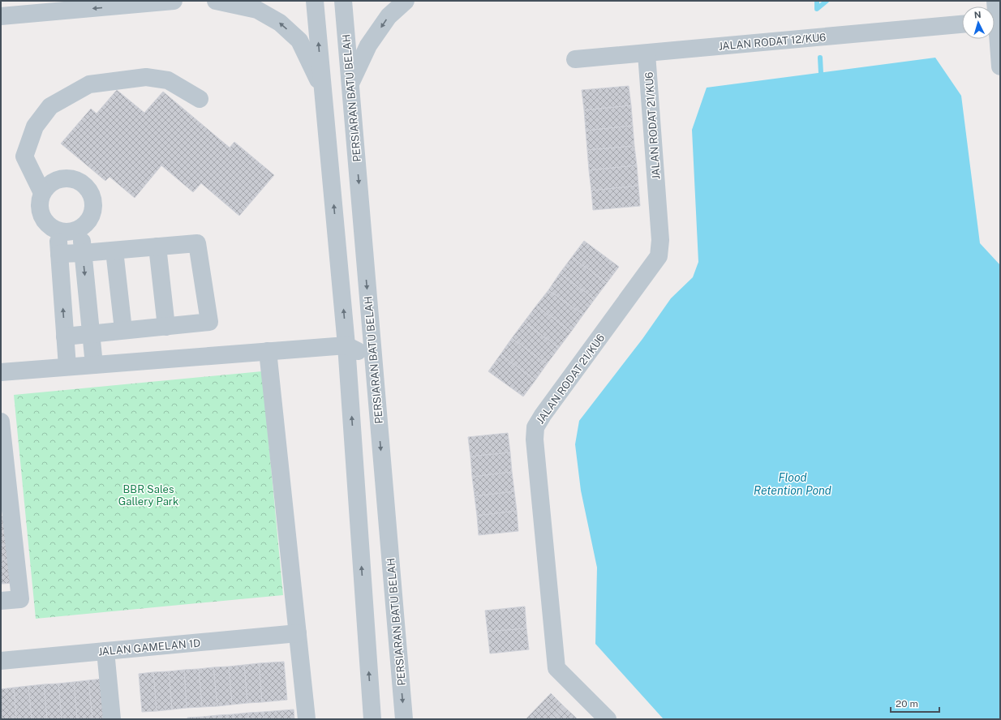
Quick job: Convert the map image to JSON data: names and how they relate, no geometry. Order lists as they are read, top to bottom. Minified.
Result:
{"streets":{"street":["JALAN RODAT 12/KU6","PERSIARAN BATU BELAH","JALAN RODAT 21/KU6","JALAN GAMELAN 1D"]},"crossings":[["JALAN RODAT 12/KU6","JALAN RODAT 21/KU6"]],"water":["Flood Retention Pond"],"parks":["BBR Sales Gallery Park"],"scale_bar":"20 m","north":"top"}
